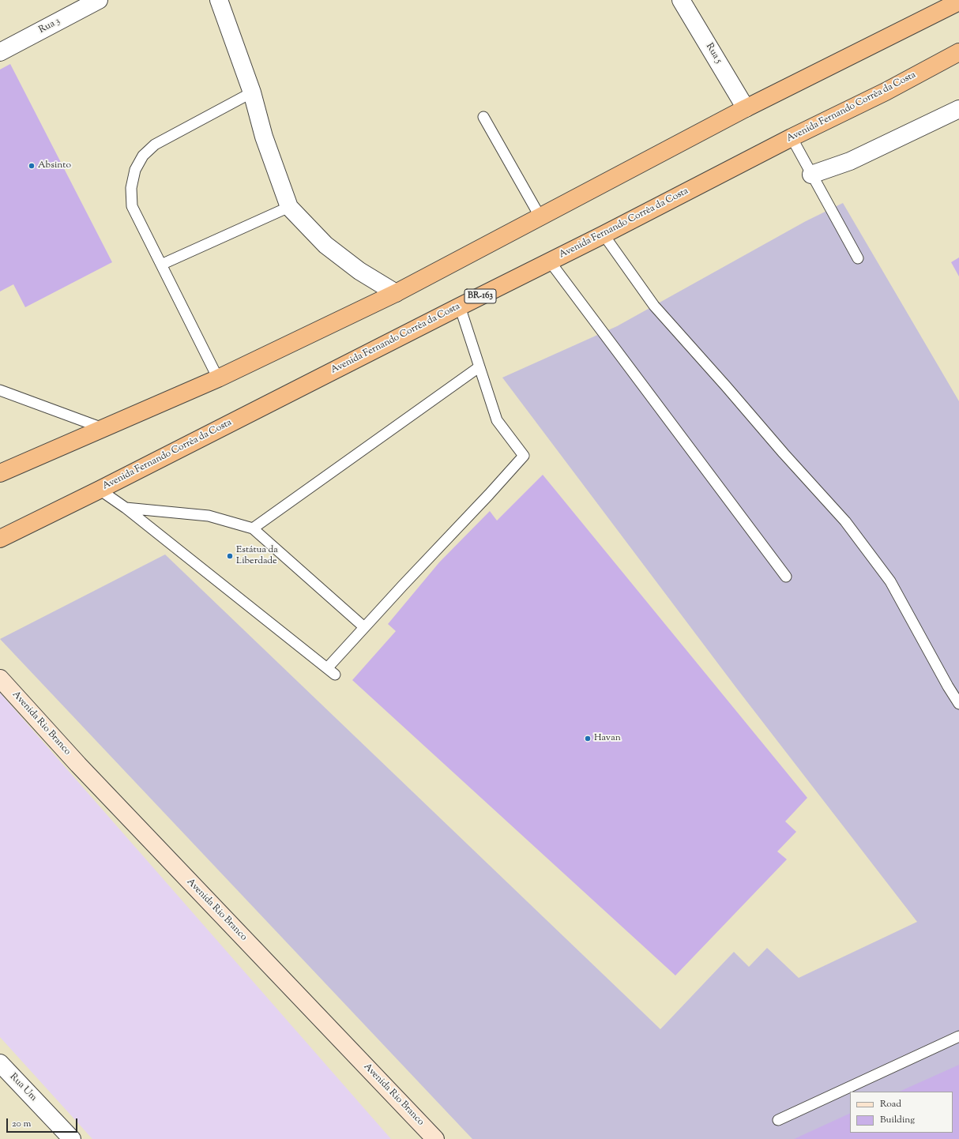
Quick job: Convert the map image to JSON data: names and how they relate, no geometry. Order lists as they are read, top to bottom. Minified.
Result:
{"streets":{"highway":["Avenida Fernando Corrêa da Costa","BR-163"],"street":["Rua 3","Rua 5","Avenida Rio Branco","Rua Um"]},"places":["Absinto","Estátua da Liberdade","Havan"],"legend":["Road","Building"],"scale_bar":"20 m"}
